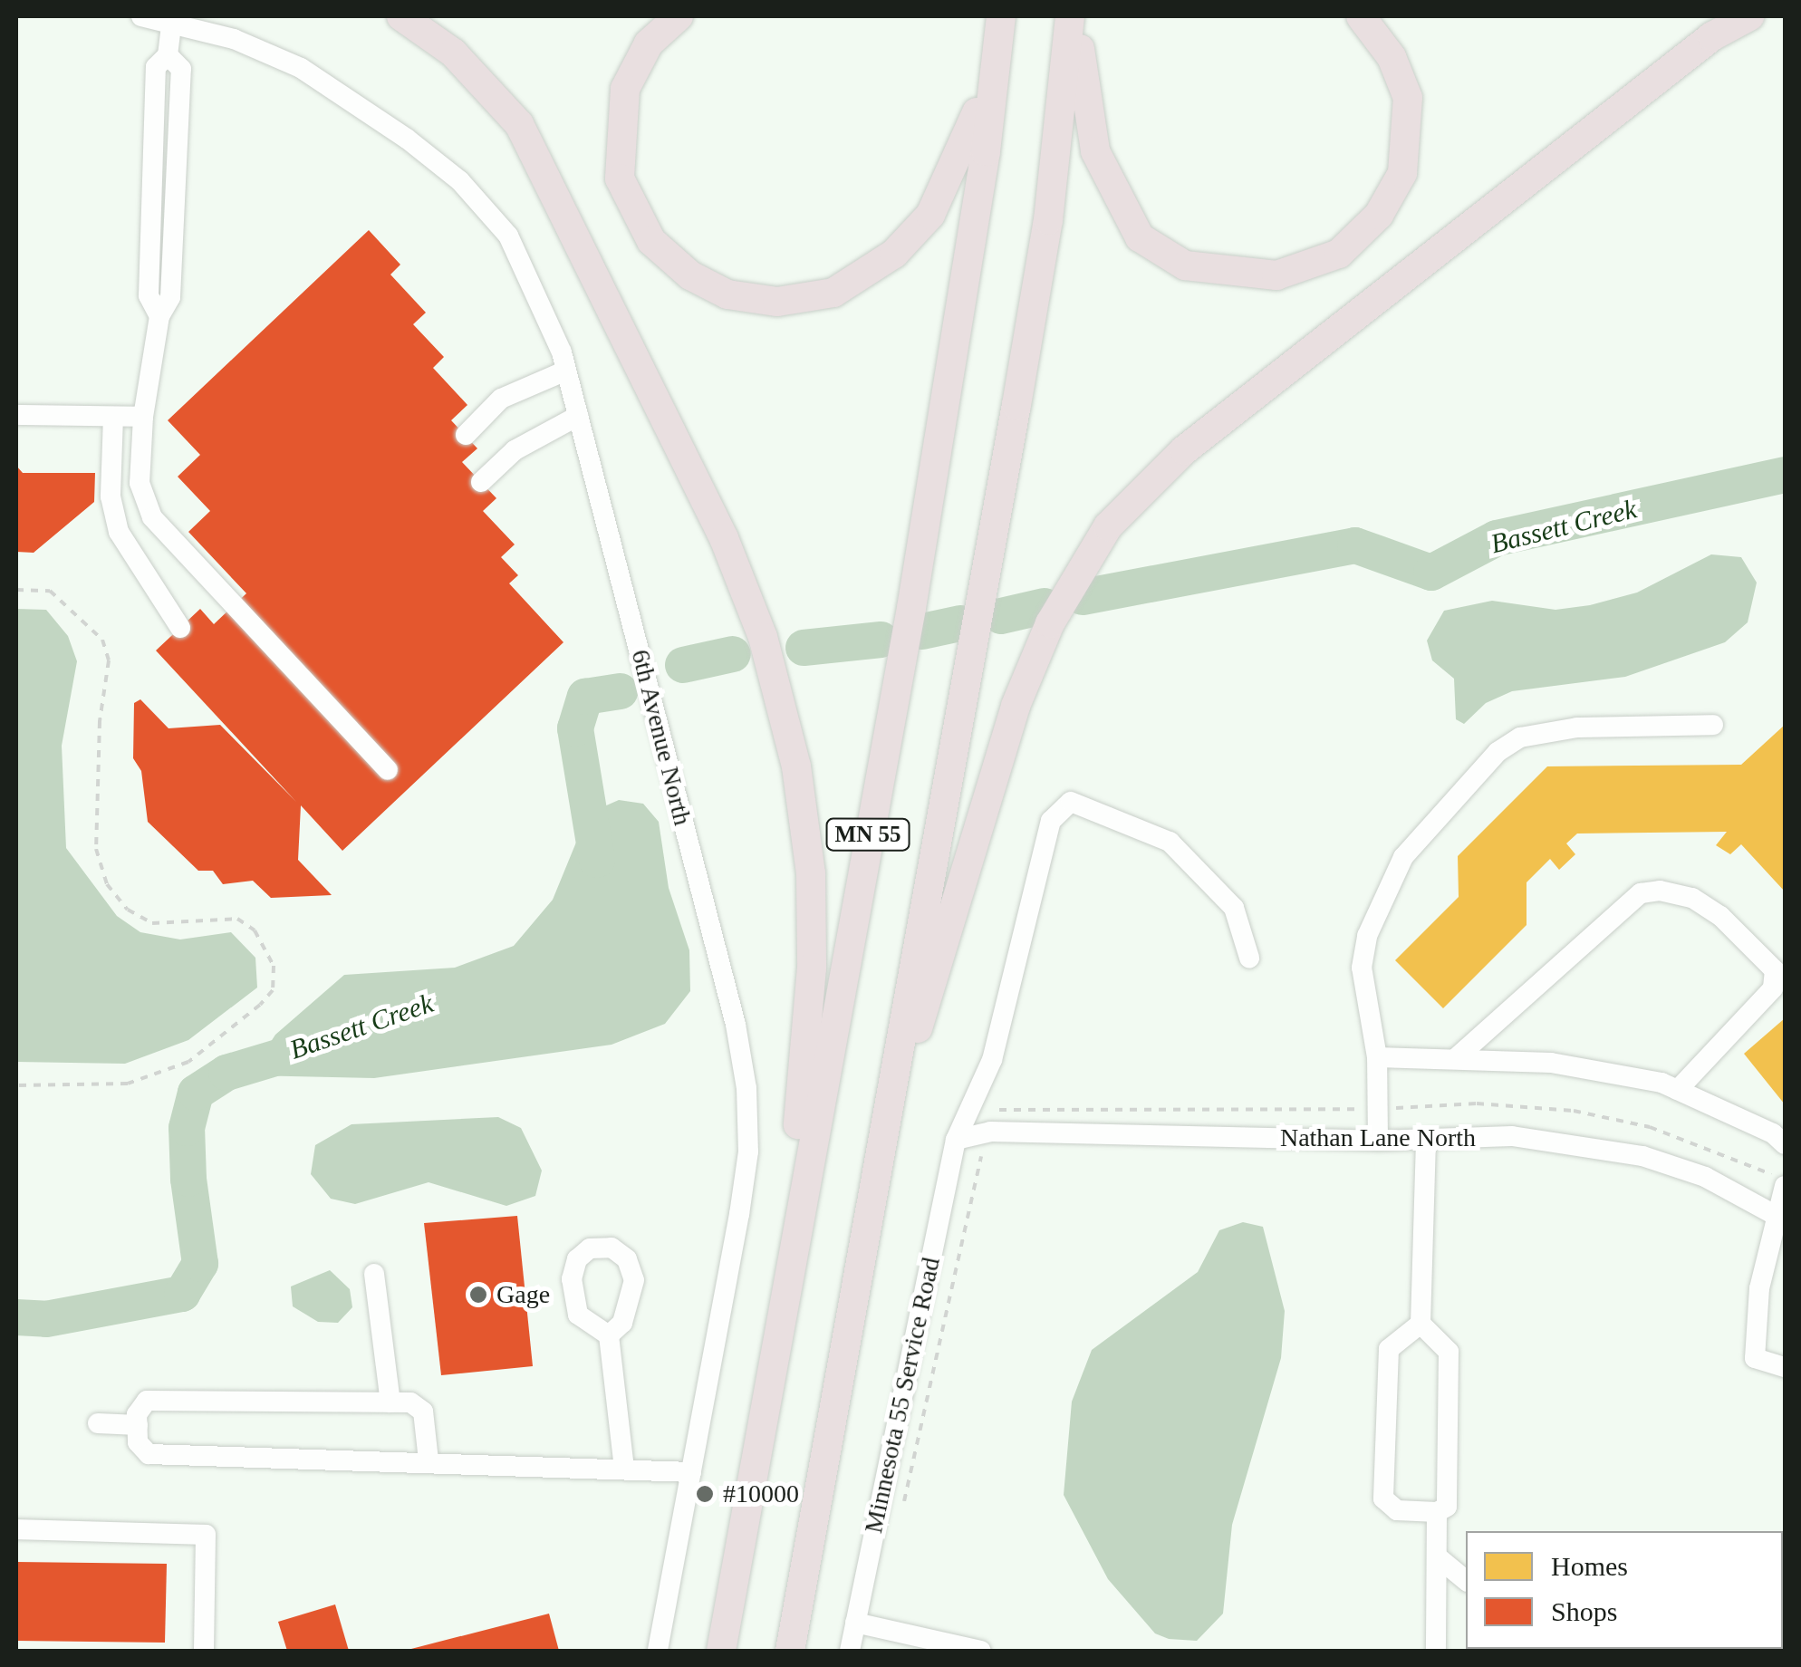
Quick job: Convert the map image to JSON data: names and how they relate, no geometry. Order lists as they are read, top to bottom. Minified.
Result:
{"streets":{"highway":["MN 55"],"street":["6th Avenue North","Nathan Lane North","Minnesota 55 Service Road"]},"crossings":[["Nathan Lane North","Minnesota 55 Service Road"]],"water":["Bassett Creek"],"places":["Gage","#10000"],"legend":["Homes","Shops"]}
